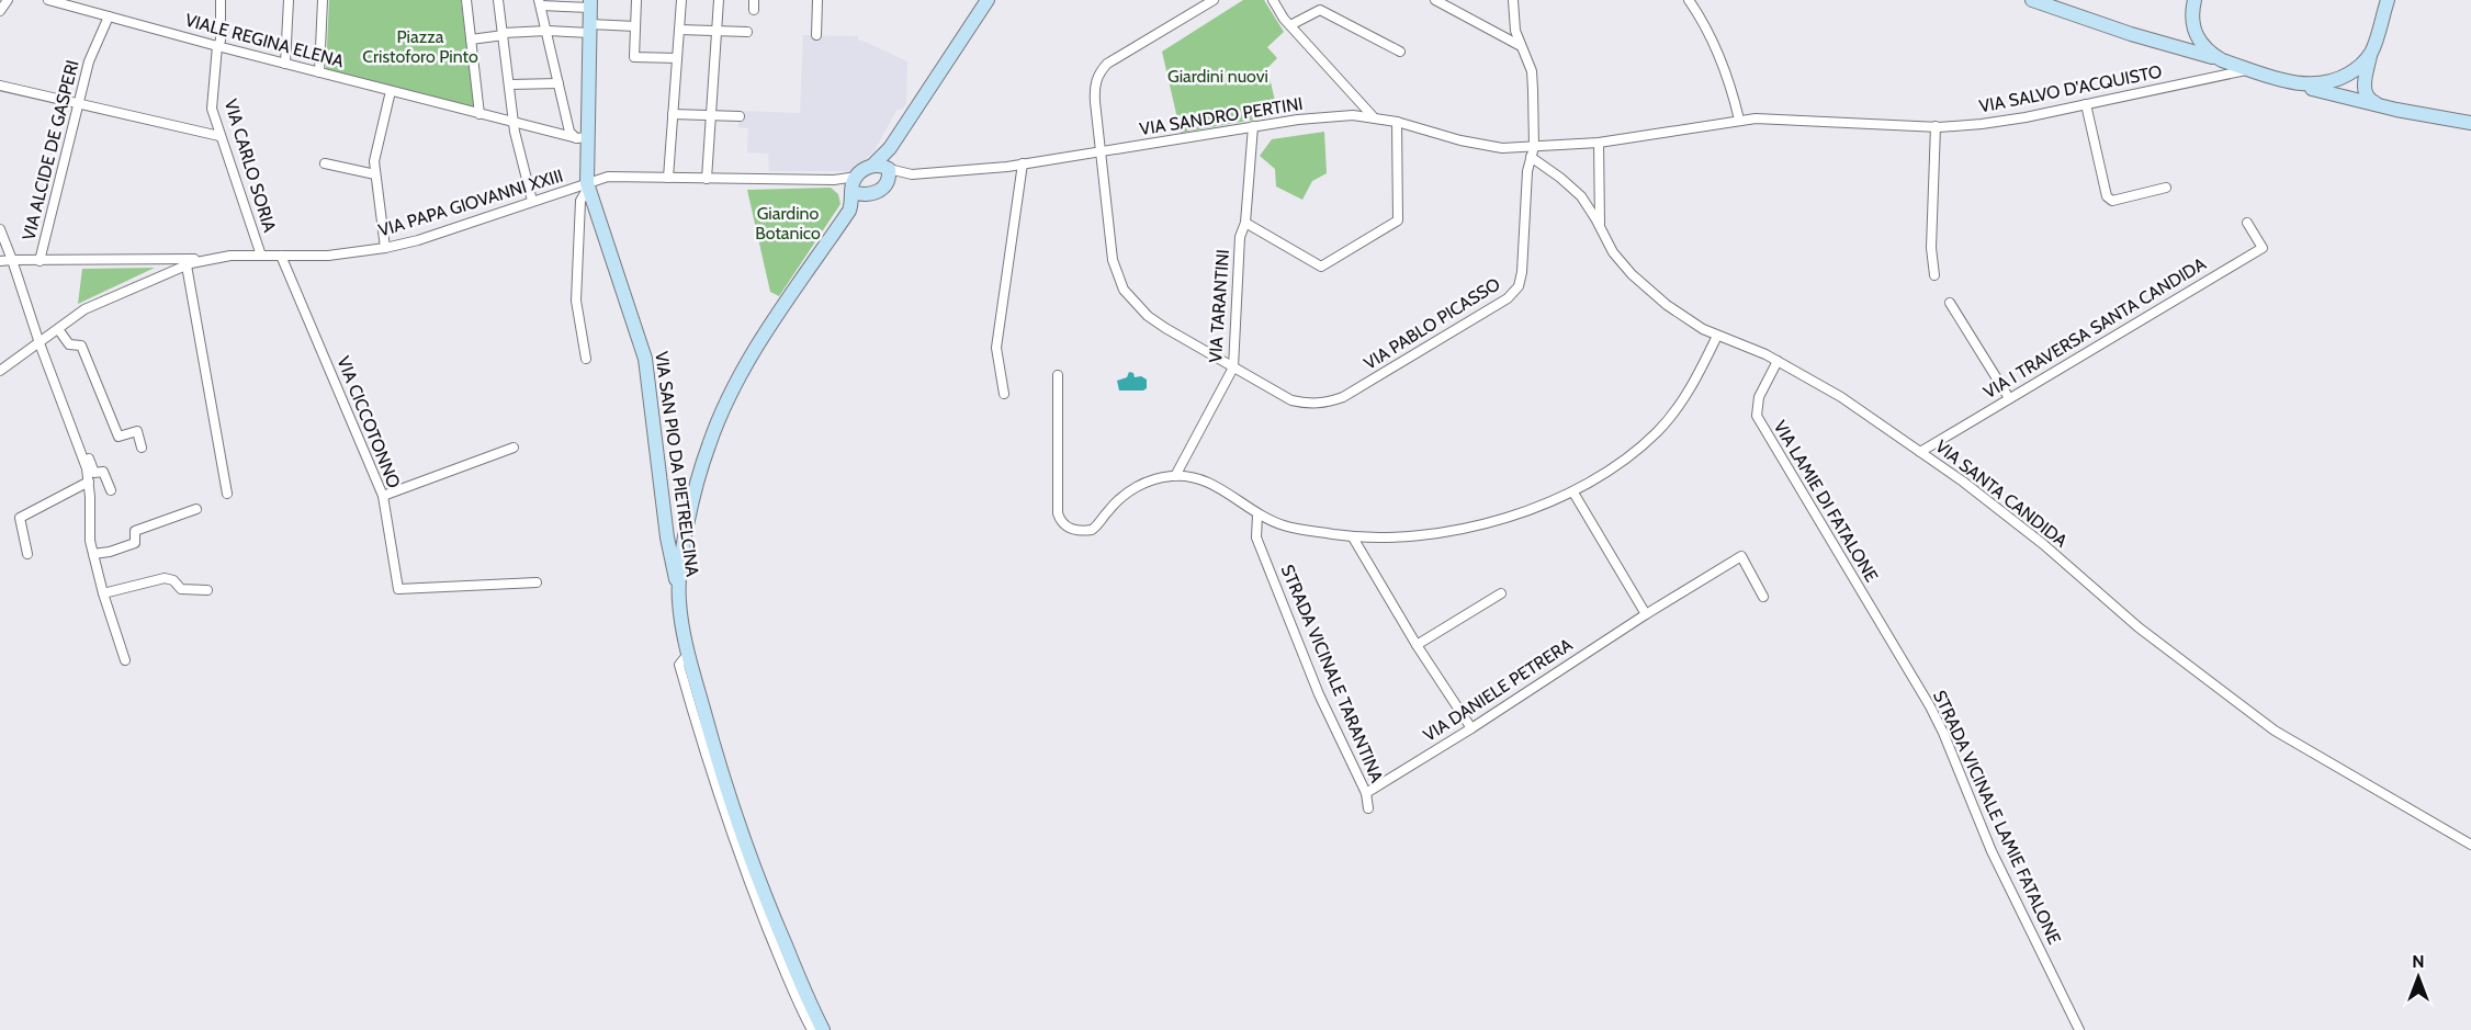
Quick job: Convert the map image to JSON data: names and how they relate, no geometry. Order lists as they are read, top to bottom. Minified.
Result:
{"streets":{"main road":["VIA SAN PIO DA PIETRELCINA"],"street":["VIALE REGINA ELENA","VIA SALVO D'ACQUISTO","VIA SANDRO PERTINI","VIA ALCIDE DE GASPERI","VIA CARLO SORIA","VIA PAPA GIOVANNI XXIII","VIA TARANTINI","VIA PABLO PICASSO","VIA I TRAVERSA SANTA CANDIDA","VIA CICCOTONNO","VIA SANTA CANDIDA","VIA LAMIE DI FATALONE","STRADA VICINALE TARANTINA","VIA DANIELE PETRERA","STRADA VICINALE LAMIE FATALONE"]},"crossings":[["VIALE REGINA ELENA","VIA ALCIDE DE GASPERI"],["VIALE REGINA ELENA","VIA CARLO SORIA"],["VIALE REGINA ELENA","VIA SAN PIO DA PIETRELCINA"],["VIA SALVO D'ACQUISTO","VIA SANDRO PERTINI"],["VIA SALVO D'ACQUISTO","VIA PABLO PICASSO"],["VIA SALVO D'ACQUISTO","VIA SANTA CANDIDA"],["VIA SANDRO PERTINI","VIA TARANTINI"],["VIA SANDRO PERTINI","VIA PABLO PICASSO"],["VIA SANDRO PERTINI","VIA SANTA CANDIDA"],["VIA ALCIDE DE GASPERI","VIA PAPA GIOVANNI XXIII"],["VIA CARLO SORIA","VIA PAPA GIOVANNI XXIII"],["VIA PAPA GIOVANNI XXIII","VIA CICCOTONNO"],["VIA PAPA GIOVANNI XXIII","VIA SAN PIO DA PIETRELCINA"],["VIA TARANTINI","VIA PABLO PICASSO"],["VIA PABLO PICASSO","VIA SANTA CANDIDA"],["VIA I TRAVERSA SANTA CANDIDA","VIA SANTA CANDIDA"],["VIA SANTA CANDIDA","VIA LAMIE DI FATALONE"],["VIA LAMIE DI FATALONE","STRADA VICINALE LAMIE FATALONE"],["STRADA VICINALE TARANTINA","VIA DANIELE PETRERA"]],"parks":["Piazza Cristoforo Pinto","Giardini nuovi","Giardino Botanico"],"north":"top"}
